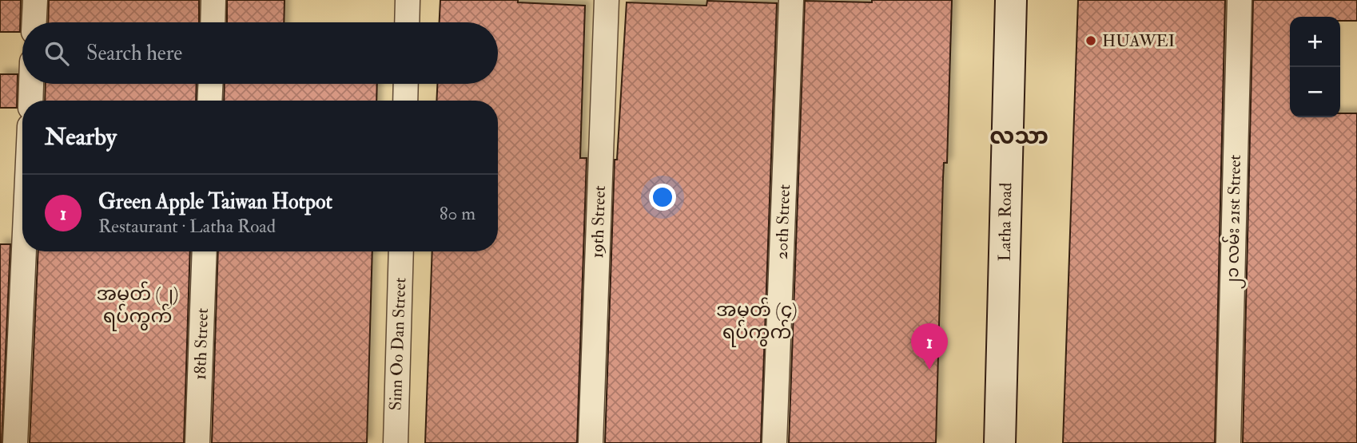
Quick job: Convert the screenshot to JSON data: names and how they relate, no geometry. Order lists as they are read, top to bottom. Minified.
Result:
{"streets":{"main road":["Latha Road"],"street":["19th Street","20th Street","၂၁ လမ်း 21st Street","18th Street","Sinn Oo Dan Street"]},"districts":["လသာ","အမှတ် (၂) ရပ်ကွက်","အမှတ် (၄) ရပ်ကွက်"],"places":["HUAWEI"],"page":{"map_buttons":["+","−"],"search":"Search here","heading":"Nearby","list":[{"mark":"1","name":"Green Apple Taiwan Hotpot","note":"Restaurant · Latha Road","value":"80 m"}],"pins":"1"}}
